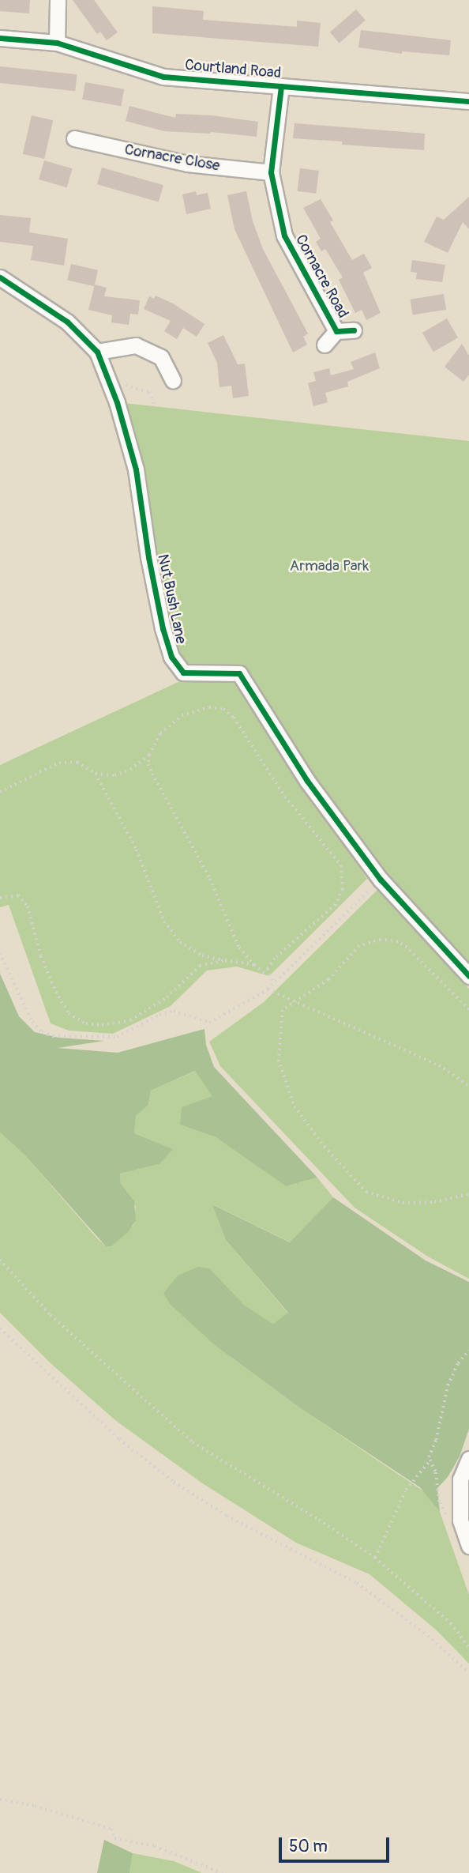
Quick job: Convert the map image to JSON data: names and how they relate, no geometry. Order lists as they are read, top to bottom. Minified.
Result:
{"streets":{"street":["Courtland Road","Cornacre Close","Cornacre Road","Nut Bush Lane"]},"crossings":[["Courtland Road","Cornacre Road"],["Cornacre Close","Cornacre Road"]],"parks":["Armada Park"],"scale_bar":"50 m"}
